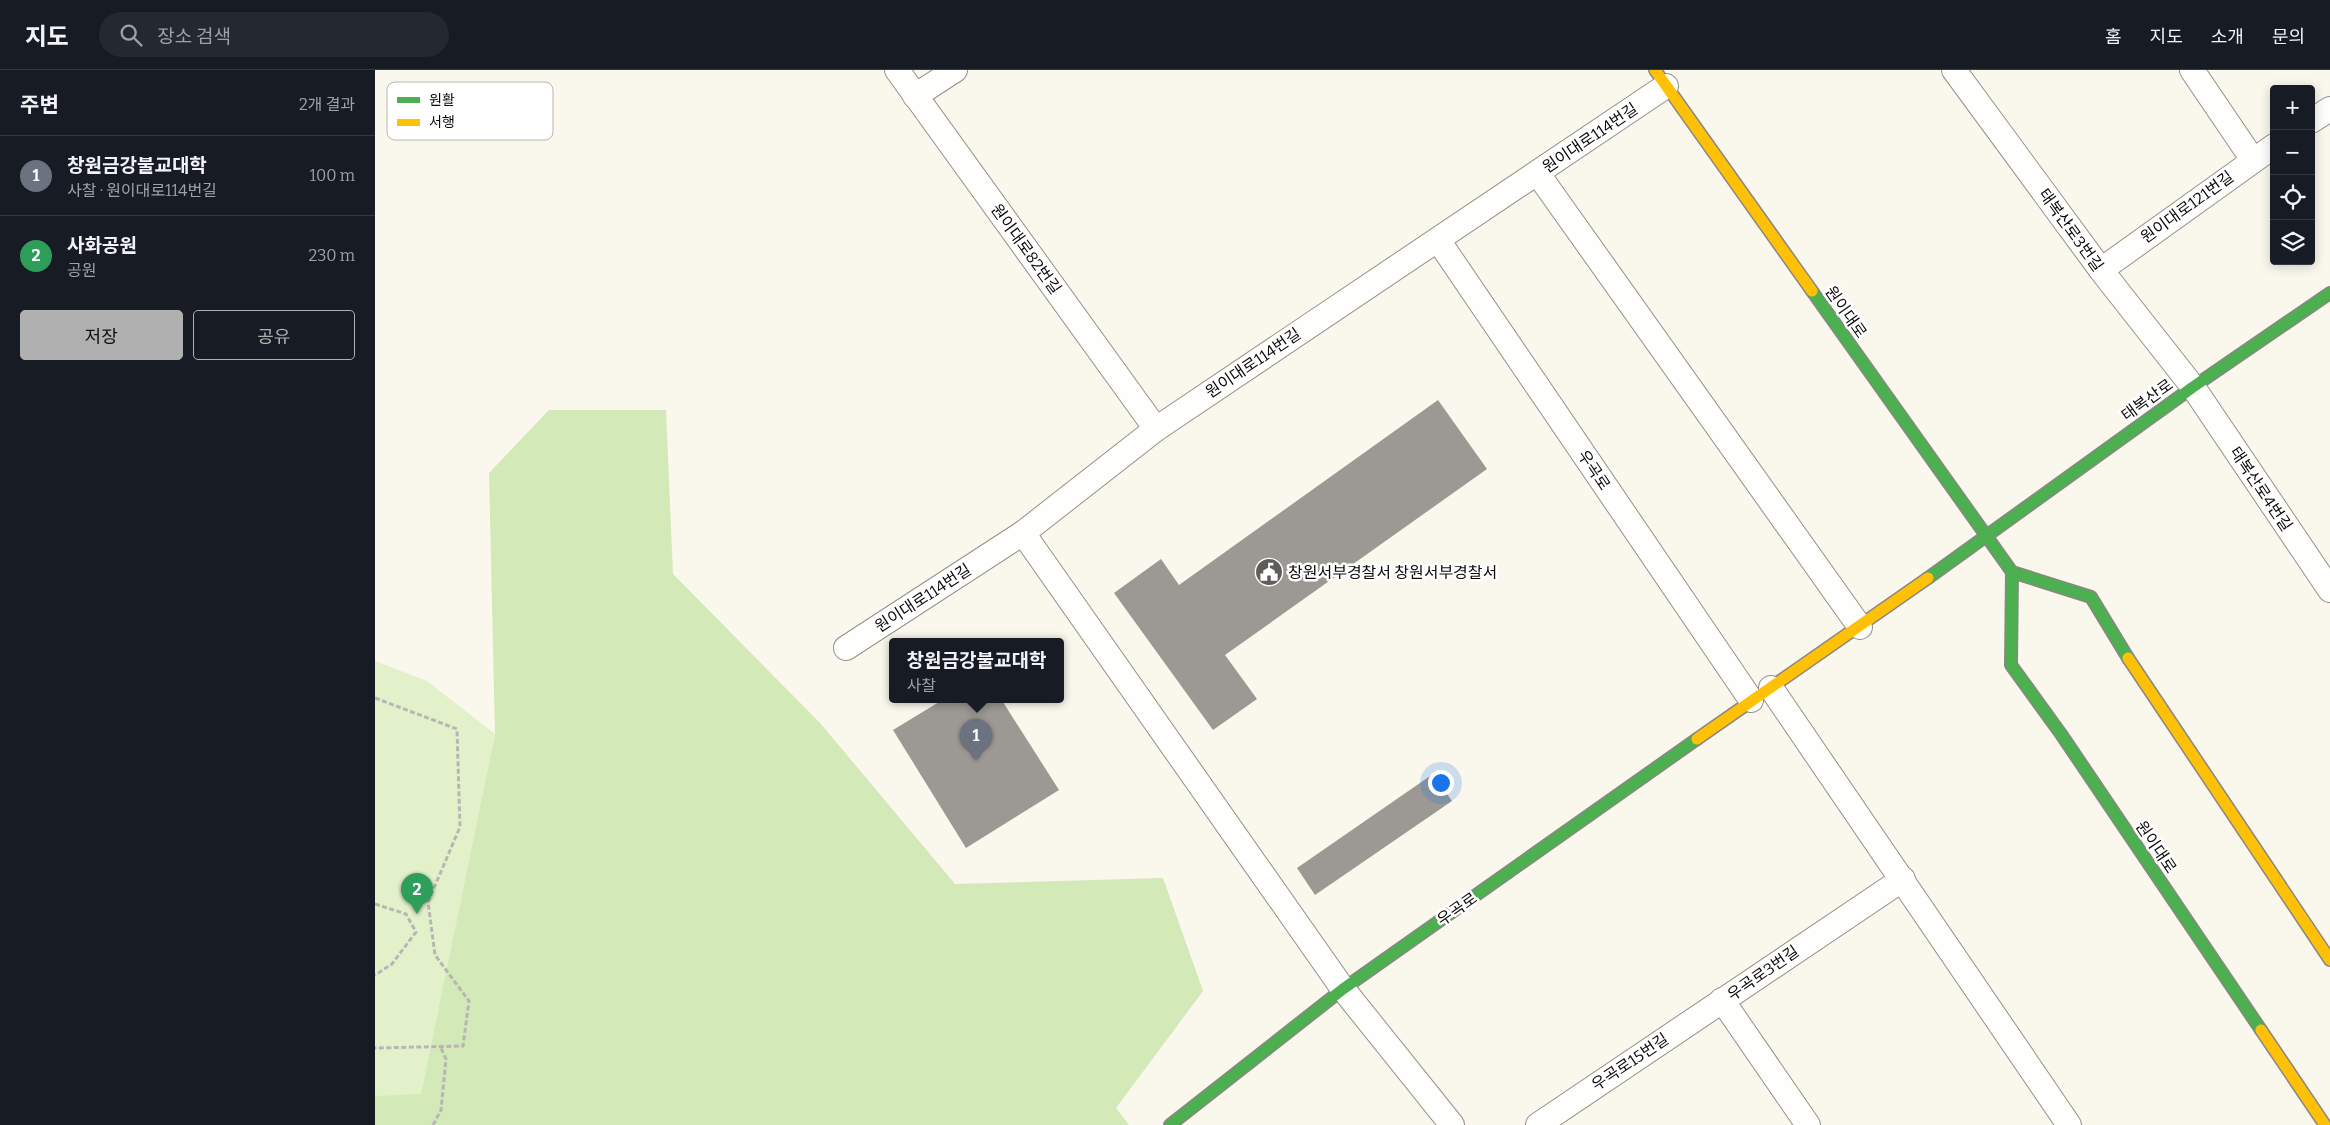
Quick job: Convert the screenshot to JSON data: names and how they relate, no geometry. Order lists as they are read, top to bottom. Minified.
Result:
{"streets":{"main road":["원이대로","태복산로","우곡로"],"street":["원이대로114번길","원이대로121번길","태복산로3번길","원이대로82번길","태복산로4번길","우곡로3번길","우곡로15번길"]},"crossings":[["원이대로114번길","원이대로82번길"],["원이대로114번길","원이대로"],["원이대로114번길","우곡로"],["원이대로121번길","태복산로3번길"],["태복산로3번길","태복산로"],["태복산로3번길","태복산로4번길"],["원이대로","태복산로"],["원이대로","우곡로"],["태복산로","우곡로"],["태복산로","태복산로4번길"],["우곡로3번길","우곡로15번길"]],"places":{"public building":["창원서부경찰서 창원서부경찰서"]},"legend":["원활","서행"],"page":{"header":"지도","search":"장소 검색","nav":["홈","지도","소개","문의"],"heading":["주변","2개 결과"],"map_buttons":["+","−"],"list":[{"mark":"1","name":"창원금강불교대학","note":"사찰 · 원이대로114번길","value":"100 m"},{"mark":"2","name":"사화공원","note":"공원","value":"230 m"}],"buttons":["저장","공유"],"popup":["창원금강불교대학","사찰"],"pins":["1","2"]}}
